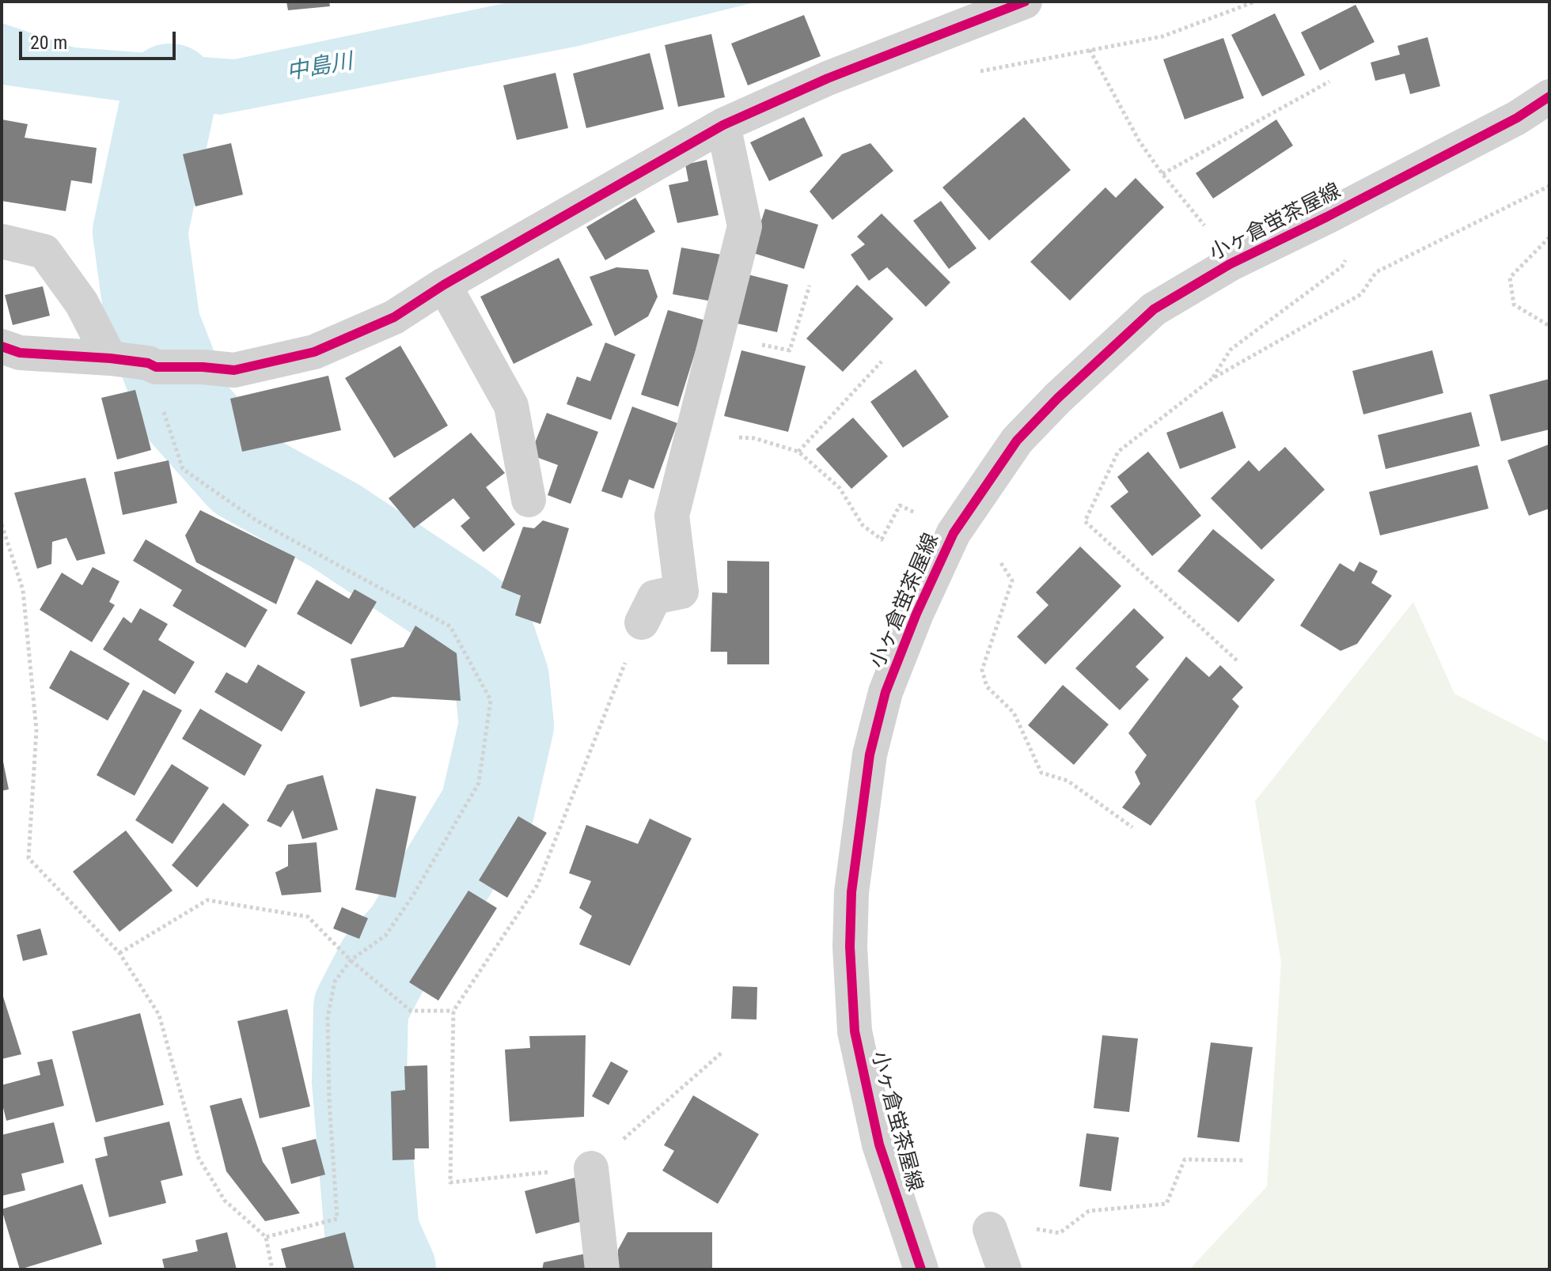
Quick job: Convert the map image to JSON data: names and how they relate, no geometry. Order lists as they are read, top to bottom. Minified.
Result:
{"streets":{"street":["小ヶ倉蛍茶屋線"]},"water":["中島川"],"scale_bar":"20 m"}
